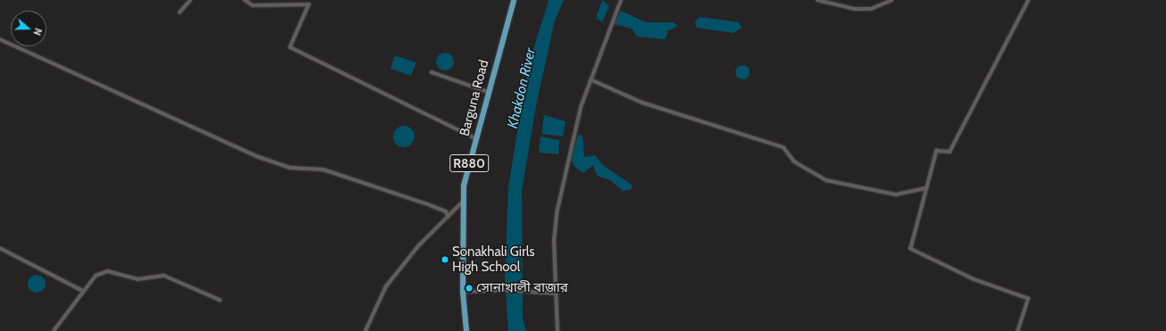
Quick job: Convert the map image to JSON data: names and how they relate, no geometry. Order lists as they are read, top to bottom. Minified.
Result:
{"streets":{"main road":["Barguna Road","R880"]},"water":["Khakdon River"],"places":["Sonakhali Girls High School","সোনাখালী বাজার"],"north":"right"}
